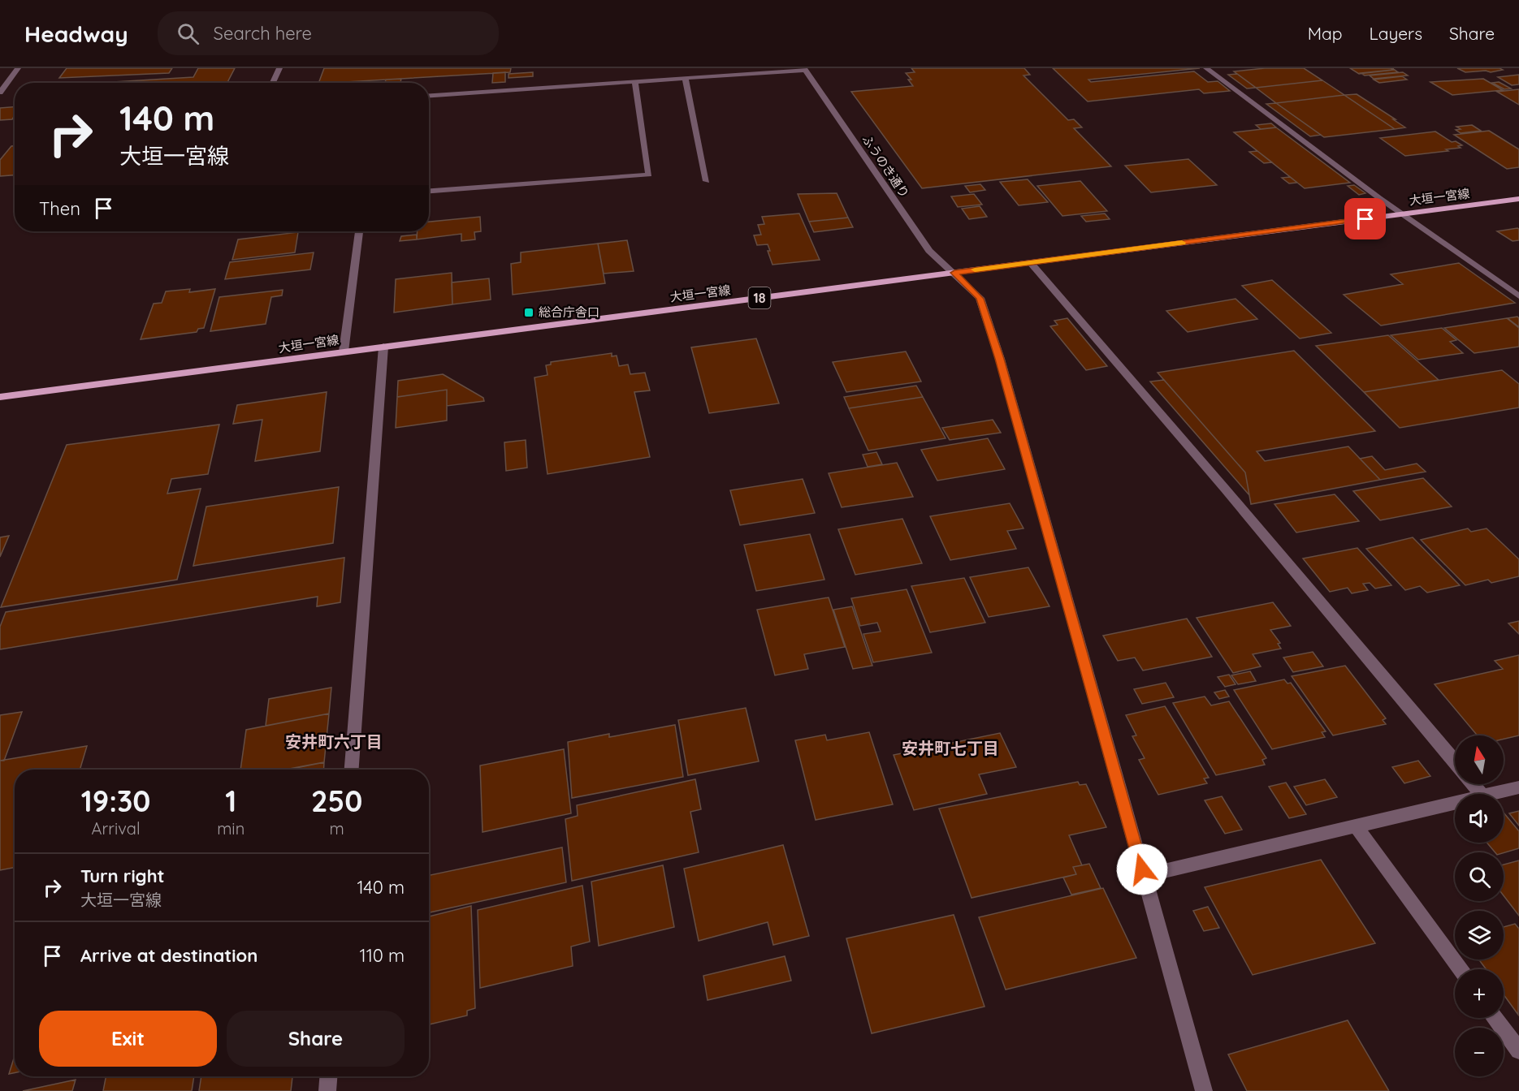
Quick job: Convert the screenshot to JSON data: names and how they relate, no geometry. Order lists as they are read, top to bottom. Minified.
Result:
{"streets":{"main road":["大垣一宮線","18"],"street":["ふうのき通り"]},"crossings":[["ふうのき通り","大垣一宮線"]],"districts":["安井町六丁目","安井町七丁目"],"places":{"transit":["総合庁舎口"]},"north":"top","page":{"header":"Headway","search":"Search here","nav":["Map","Layers","Share"],"turn":["140 m","大垣一宮線"],"then":"Then","map_buttons":["+","−"],"eta":["19:30","Arrival","1","min","250","m"],"list":[{"name":"Turn right","note":"大垣一宮線","value":"140 m"},{"name":"Arrive at destination","value":"110 m"}],"buttons":["Exit","Share"]}}
